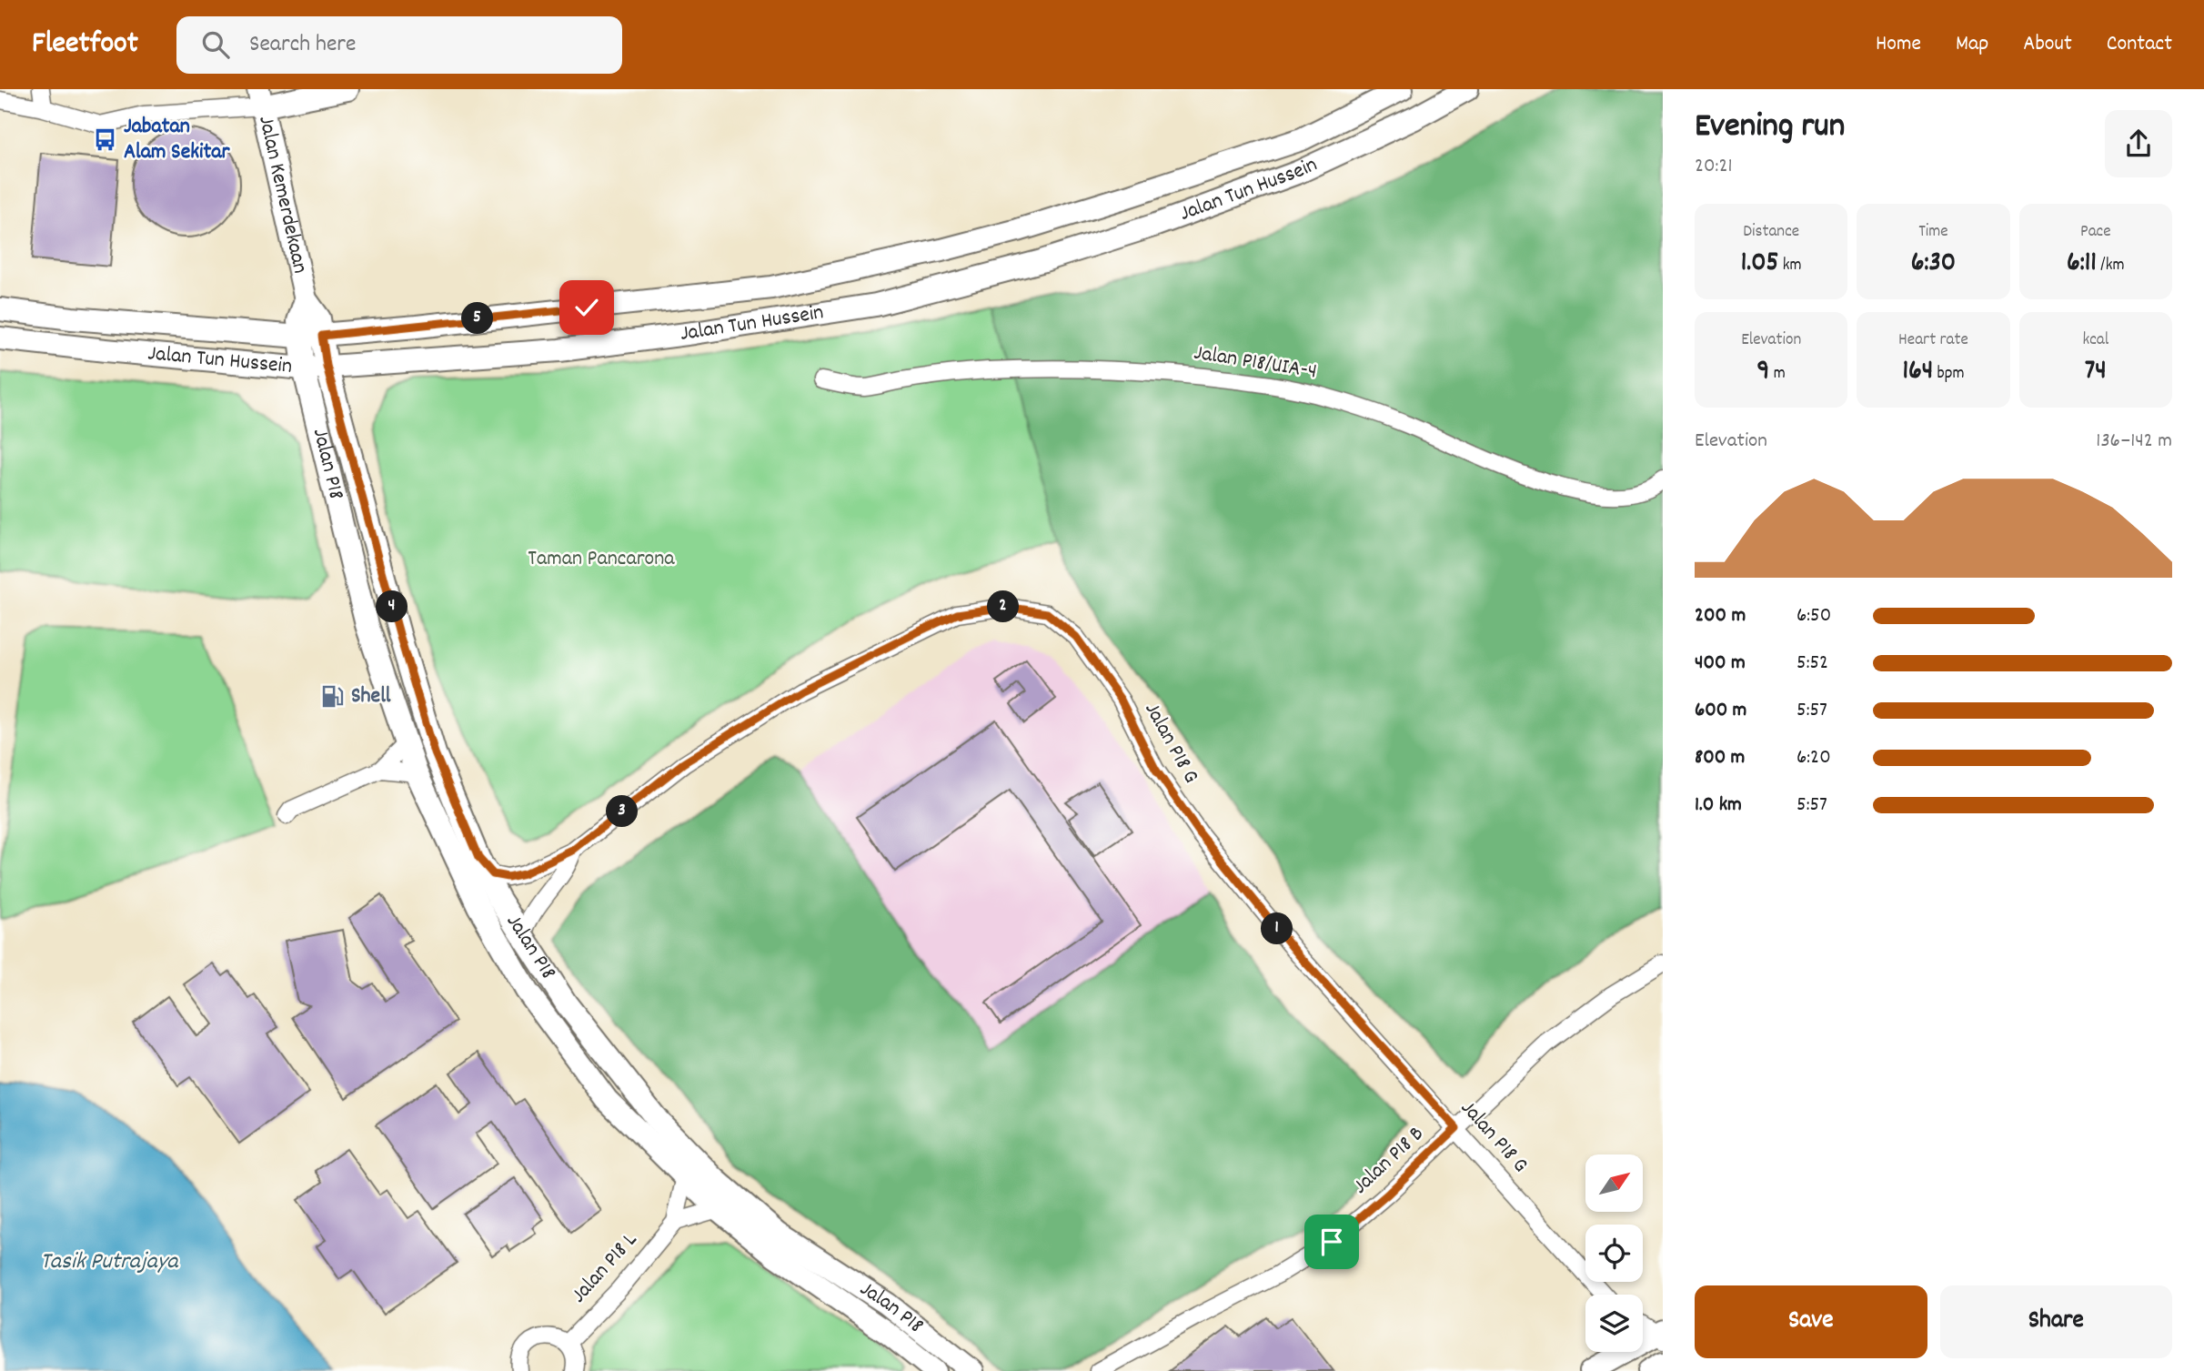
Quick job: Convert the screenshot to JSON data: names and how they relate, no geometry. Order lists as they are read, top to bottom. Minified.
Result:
{"streets":{"main road":["Jalan Tun Hussein","Jalan Kemerdekaan","Jalan P18"],"street":["Jalan P18/UIA-4","Jalan P18 G","Jalan P18 B","Jalan P18 L"]},"crossings":[["Jalan Tun Hussein","Jalan Kemerdekaan"],["Jalan Tun Hussein","Jalan P18"],["Jalan Kemerdekaan","Jalan P18"],["Jalan P18","Jalan P18 G"],["Jalan P18","Jalan P18 L"],["Jalan P18 G","Jalan P18 B"]],"water":["Tasik Putrajaya"],"parks":["Taman Pancarona"],"places":{"bus stop":["Jabatan Alam Sekitar"],"fuel station":["Shell"]},"north":"top right","page":{"header":"Fleetfoot","search":"Search here","nav":["Home","Map","About","Contact"],"heading":["Evening run","20:21"],"stats":[["Distance","1.05 km"],["Time","6:30"],["Pace","6:11 /km"],["Elevation","9 m"],["Heart rate","164 bpm"],["kcal","74"]],"pins":["5","2","4","3","1"],"chart":["Elevation","136–142 m"],"list":[{"name":"200 m","note":"6:50"},{"name":"400 m","note":"5:52"},{"name":"600 m","note":"5:57"},{"name":"800 m","note":"6:20"},{"name":"1.0 km","note":"5:57"}],"buttons":["Save","Share"]}}
